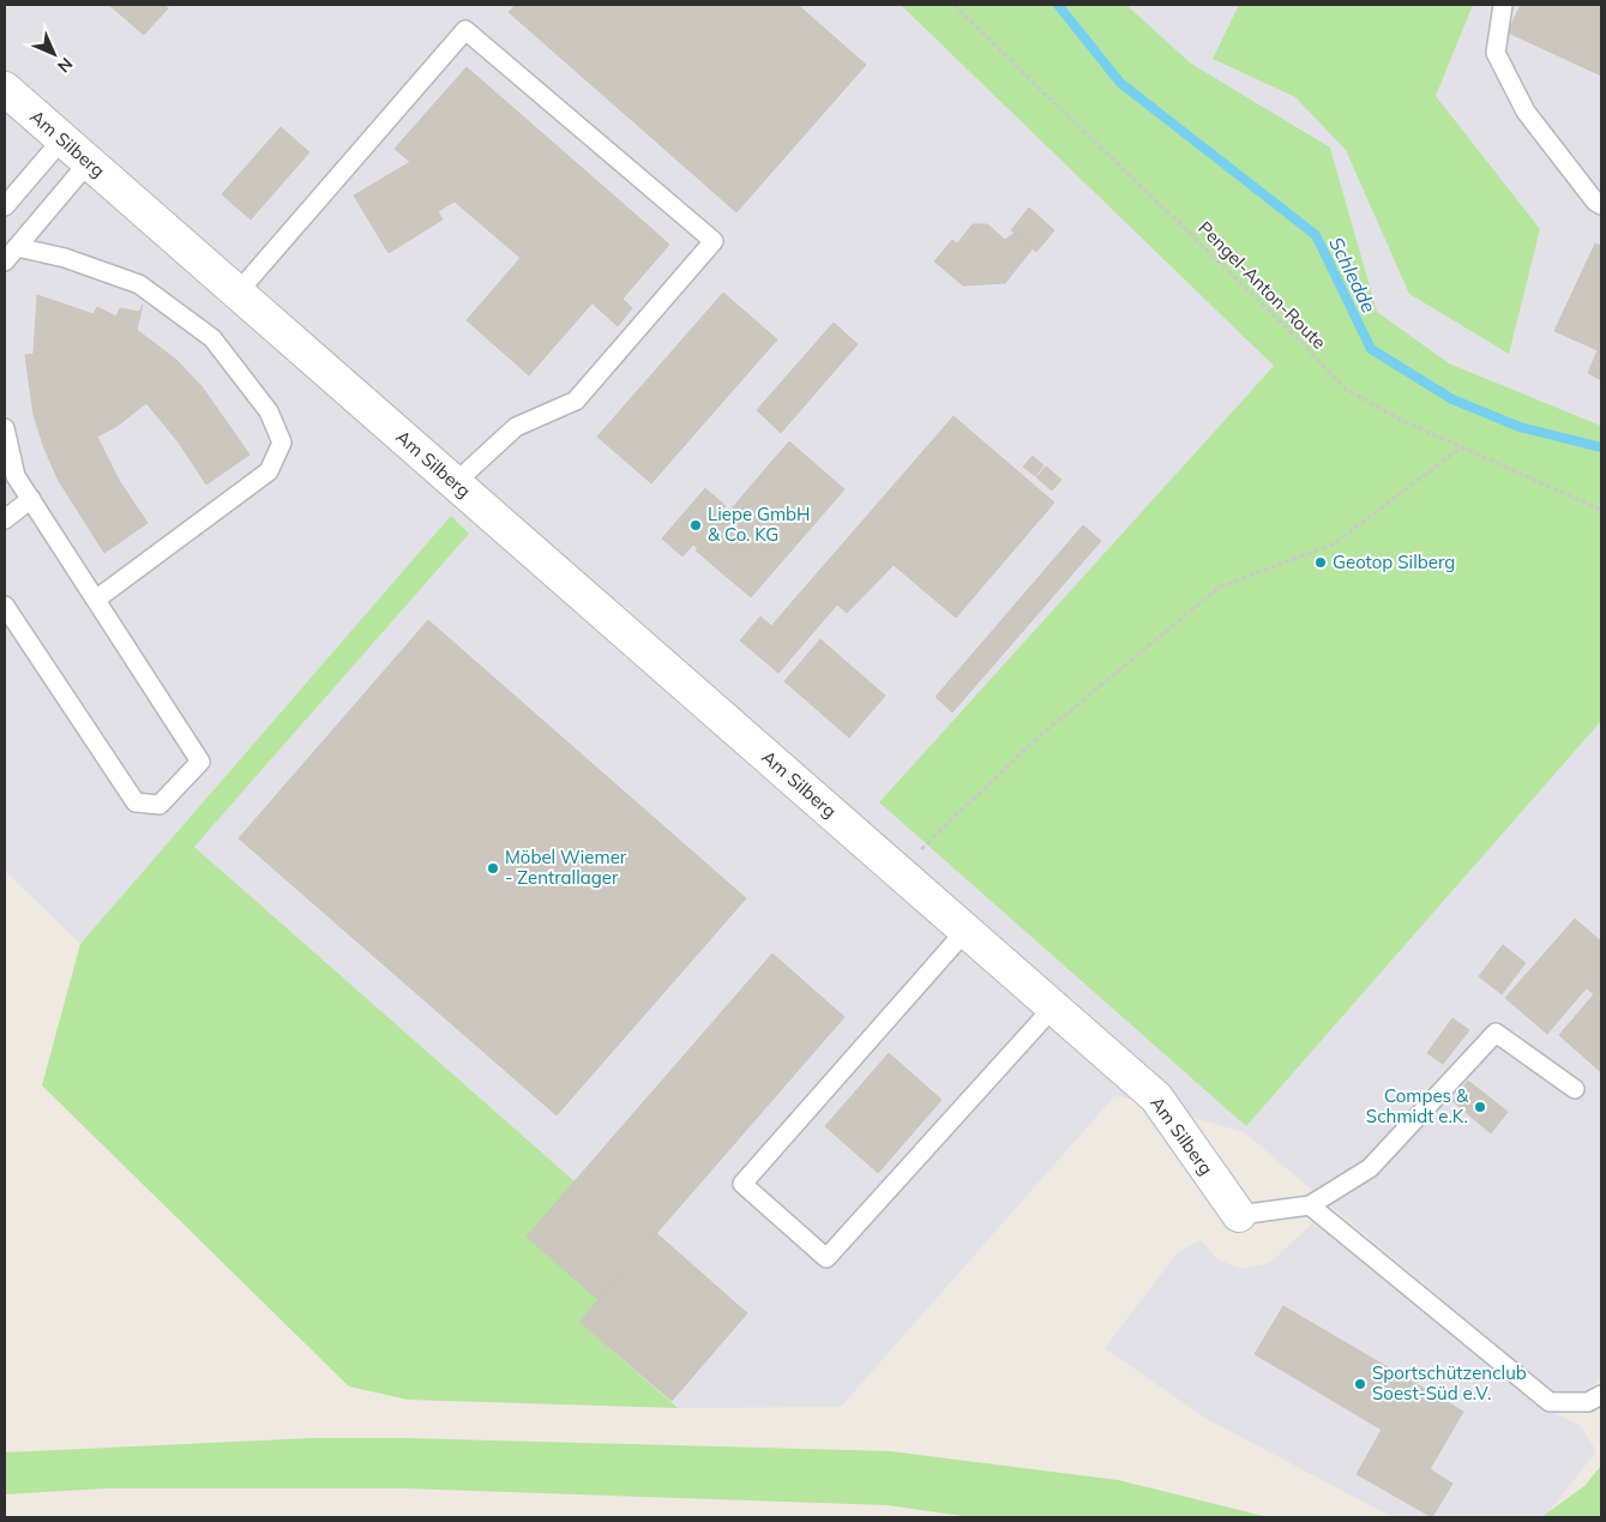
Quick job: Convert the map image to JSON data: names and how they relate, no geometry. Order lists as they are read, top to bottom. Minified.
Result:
{"streets":{"street":["Am Silberg"],"path":["Pengel-Anton-Route"]},"water":["Schledde"],"places":["Liepe GmbH & Co. KG","Geotop Silberg","Möbel Wiemer - Zentrallager","Compes & Schmidt e.K.","Sportschützenclub Soest-Süd e.V."],"north":"bottom right"}
